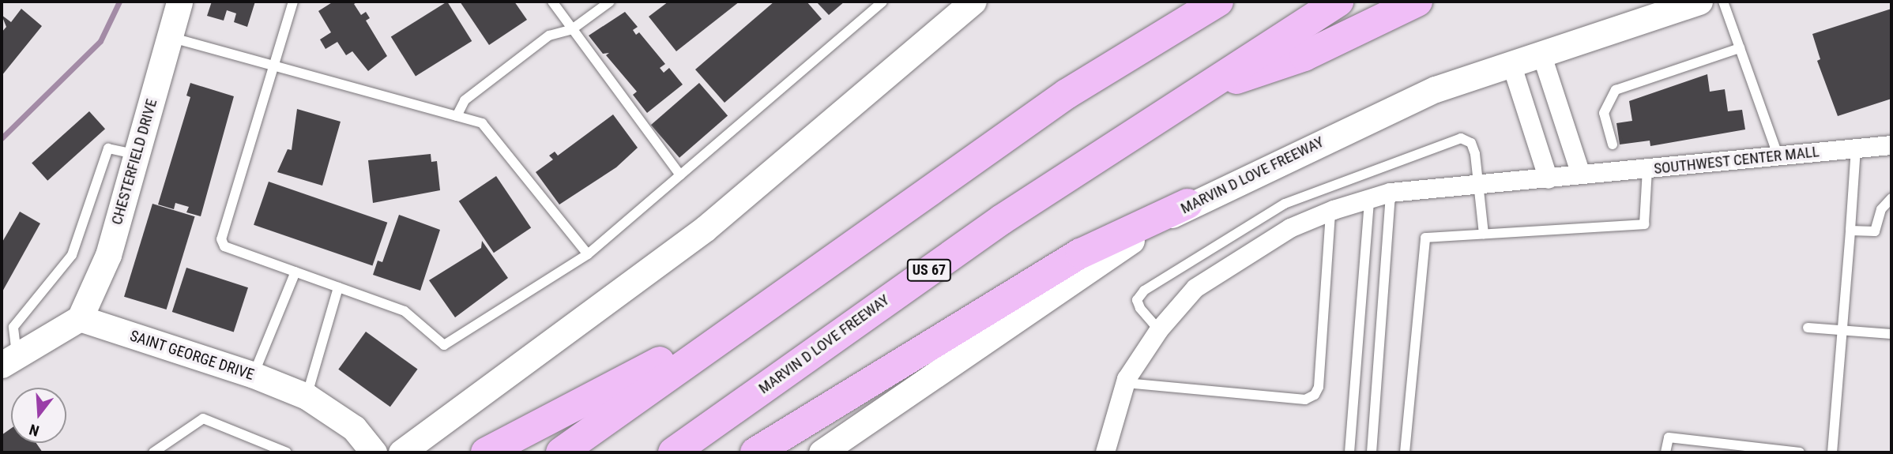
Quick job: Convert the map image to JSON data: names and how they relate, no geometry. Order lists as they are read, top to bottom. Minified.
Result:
{"streets":{"highway":["MARVIN D LOVE FREEWAY","US 67"],"main road":["CHESTERFIELD DRIVE","SAINT GEORGE DRIVE"],"street":["SOUTHWEST CENTER MALL"]},"crossings":[["CHESTERFIELD DRIVE","SAINT GEORGE DRIVE"]],"north":"bottom"}
